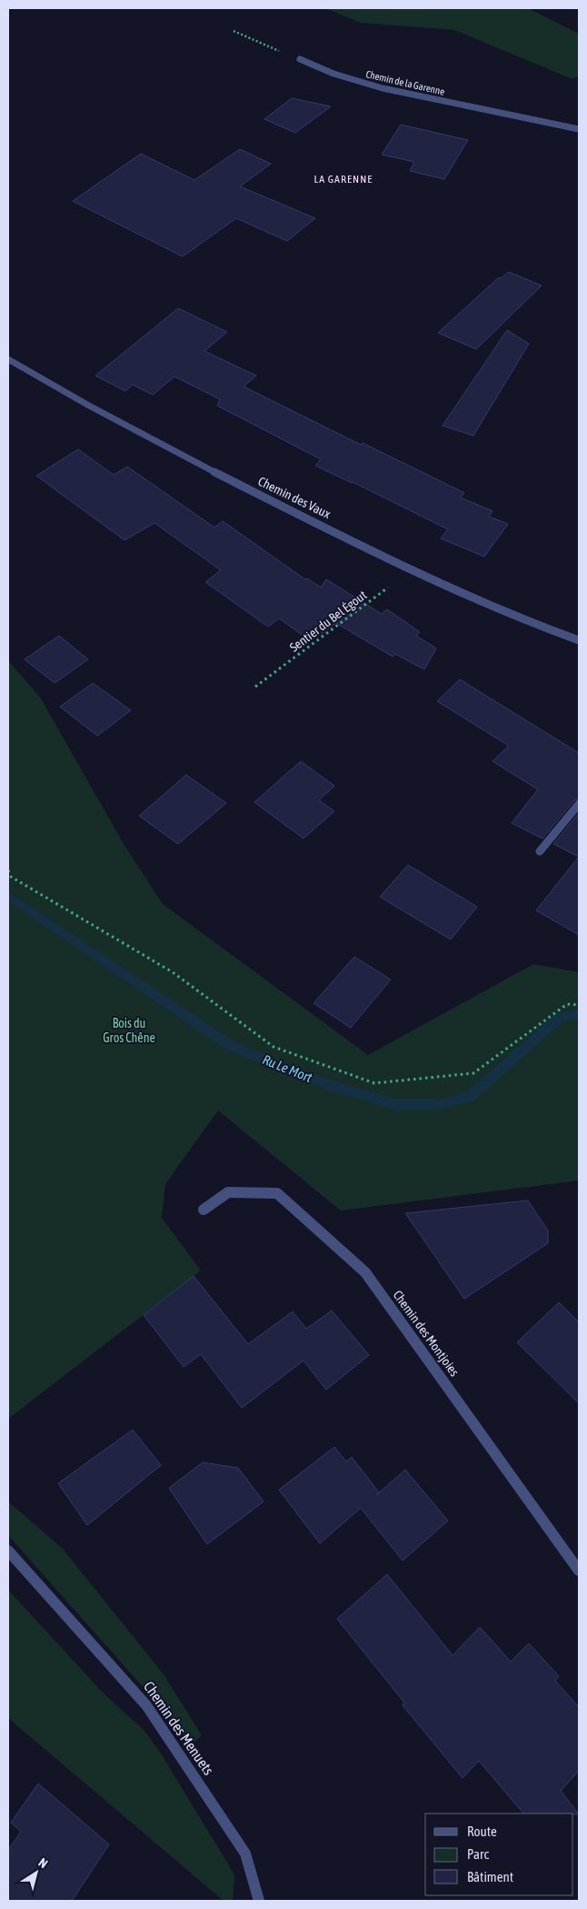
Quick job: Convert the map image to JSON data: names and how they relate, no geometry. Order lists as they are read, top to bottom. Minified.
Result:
{"streets":{"street":["Chemin de la Garenne","Chemin des Vaux","Chemin des Montjoies","Chemin des Menuets"],"path":["Sentier du Bel Égout"]},"crossings":[["Chemin des Vaux","Sentier du Bel Égout"]],"districts":["LA GARENNE"],"water":["Ru Le Mort"],"parks":["Bois du Gros Chêne"],"legend":["Route","Parc","Bâtiment"],"north":"top right"}
